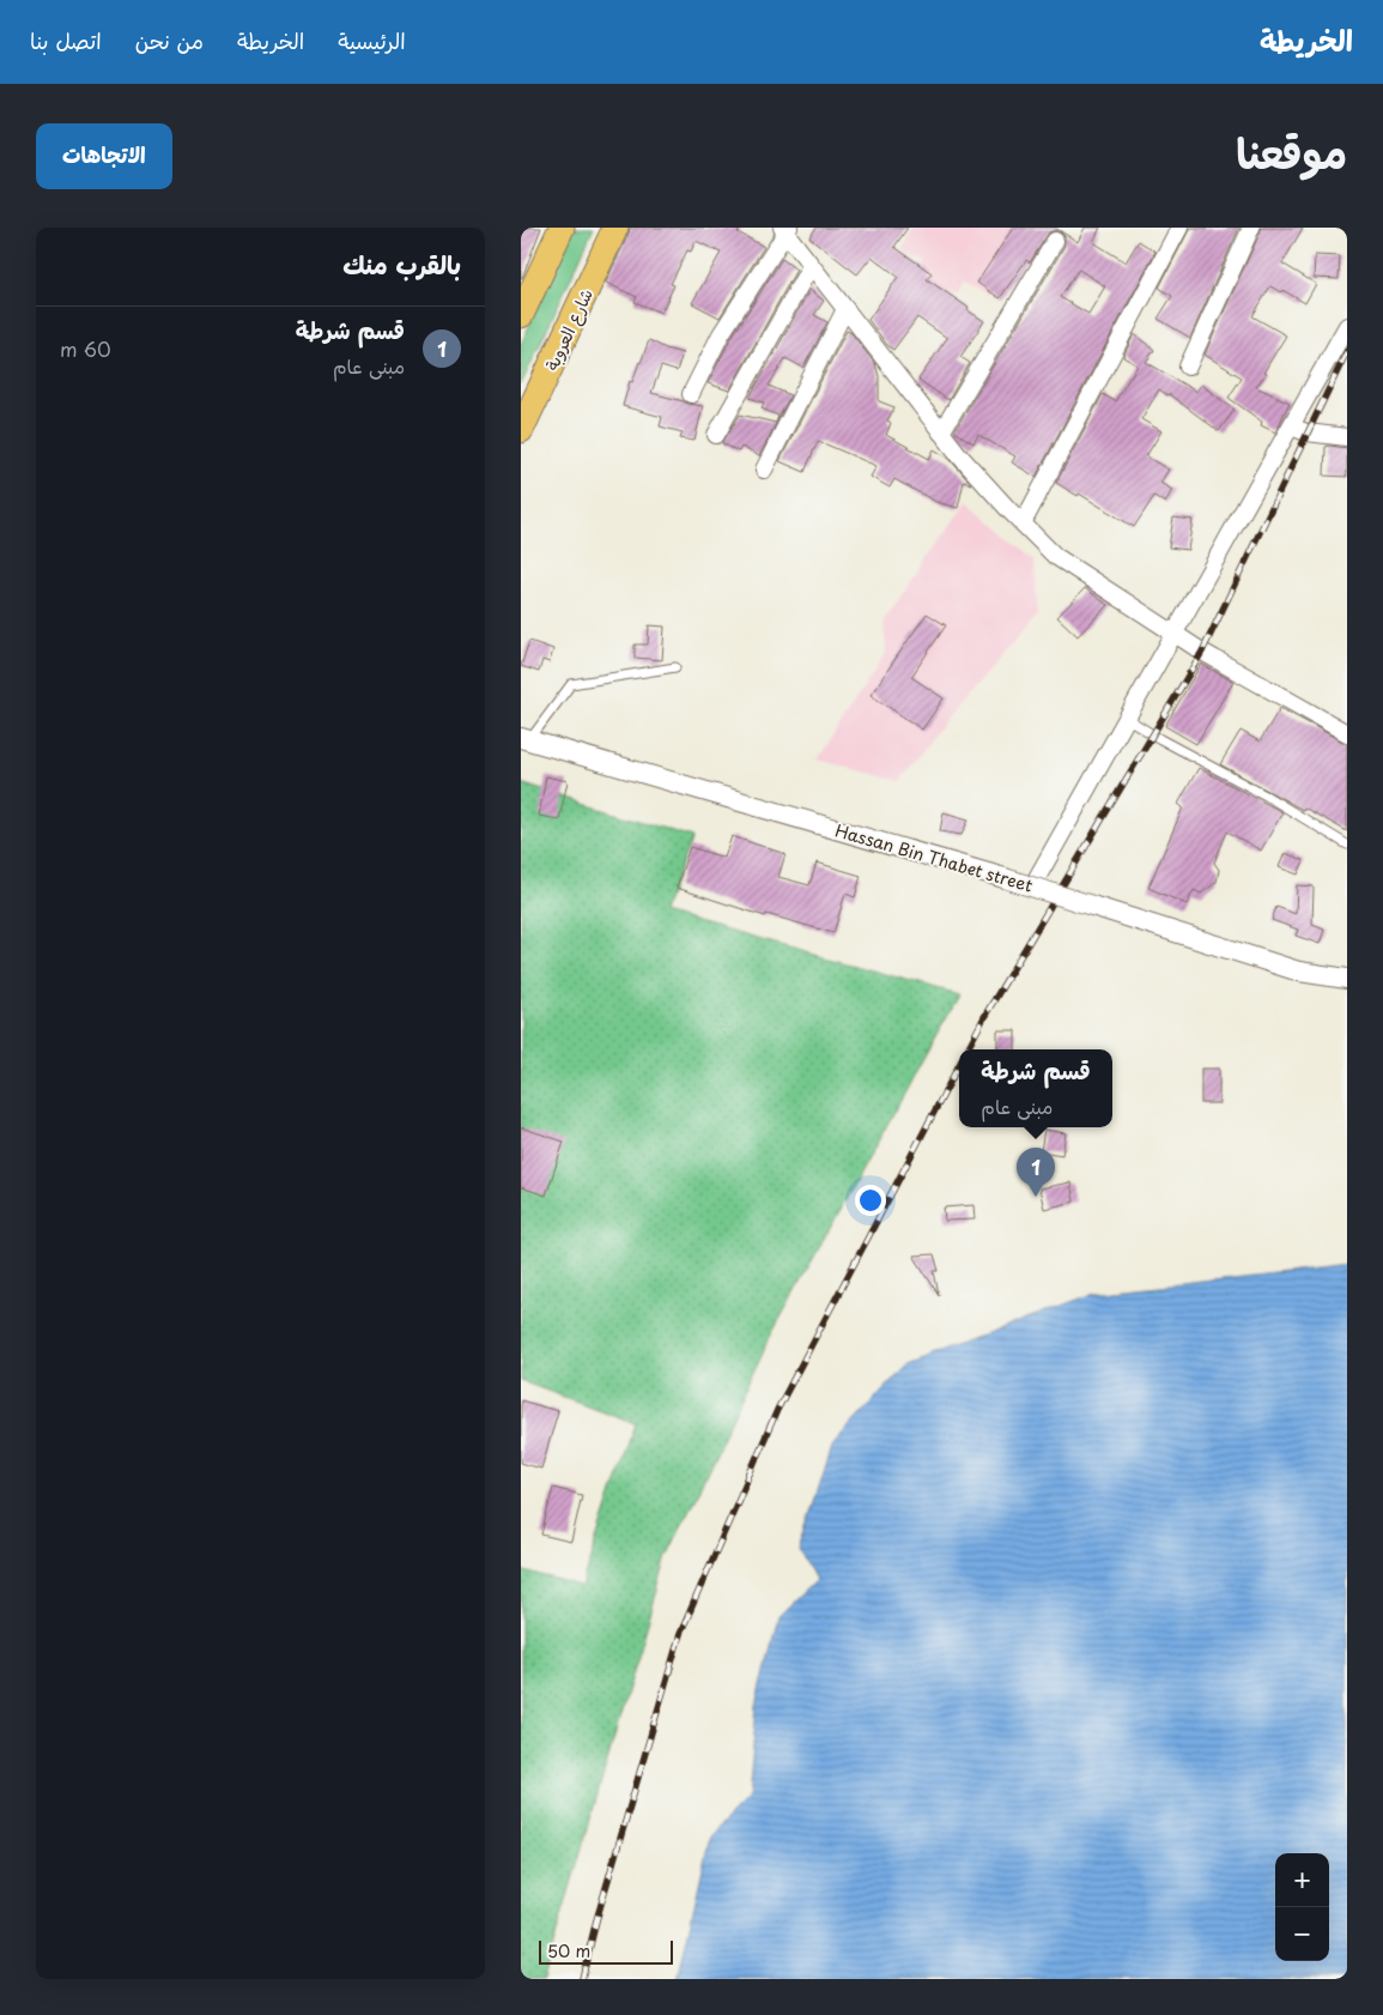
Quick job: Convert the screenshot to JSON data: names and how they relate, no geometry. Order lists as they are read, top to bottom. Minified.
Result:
{"streets":{"main road":["شارع العروبة"],"street":["Hassan Bin Thabet street"]},"scale_bar":"50 m","page":{"header":"الخريطة","nav":["الرئيسية","الخريطة","من نحن","اتصل بنا"],"title":"موقعنا","buttons":"الاتجاهات","heading":"بالقرب منك","list":[{"mark":"1","name":"قسم شرطة","note":"مبنى عام","value":"60 m"}],"popup":["قسم شرطة","مبنى عام"],"pins":"1","map_buttons":["+","−"],"scale":"50 m"}}
